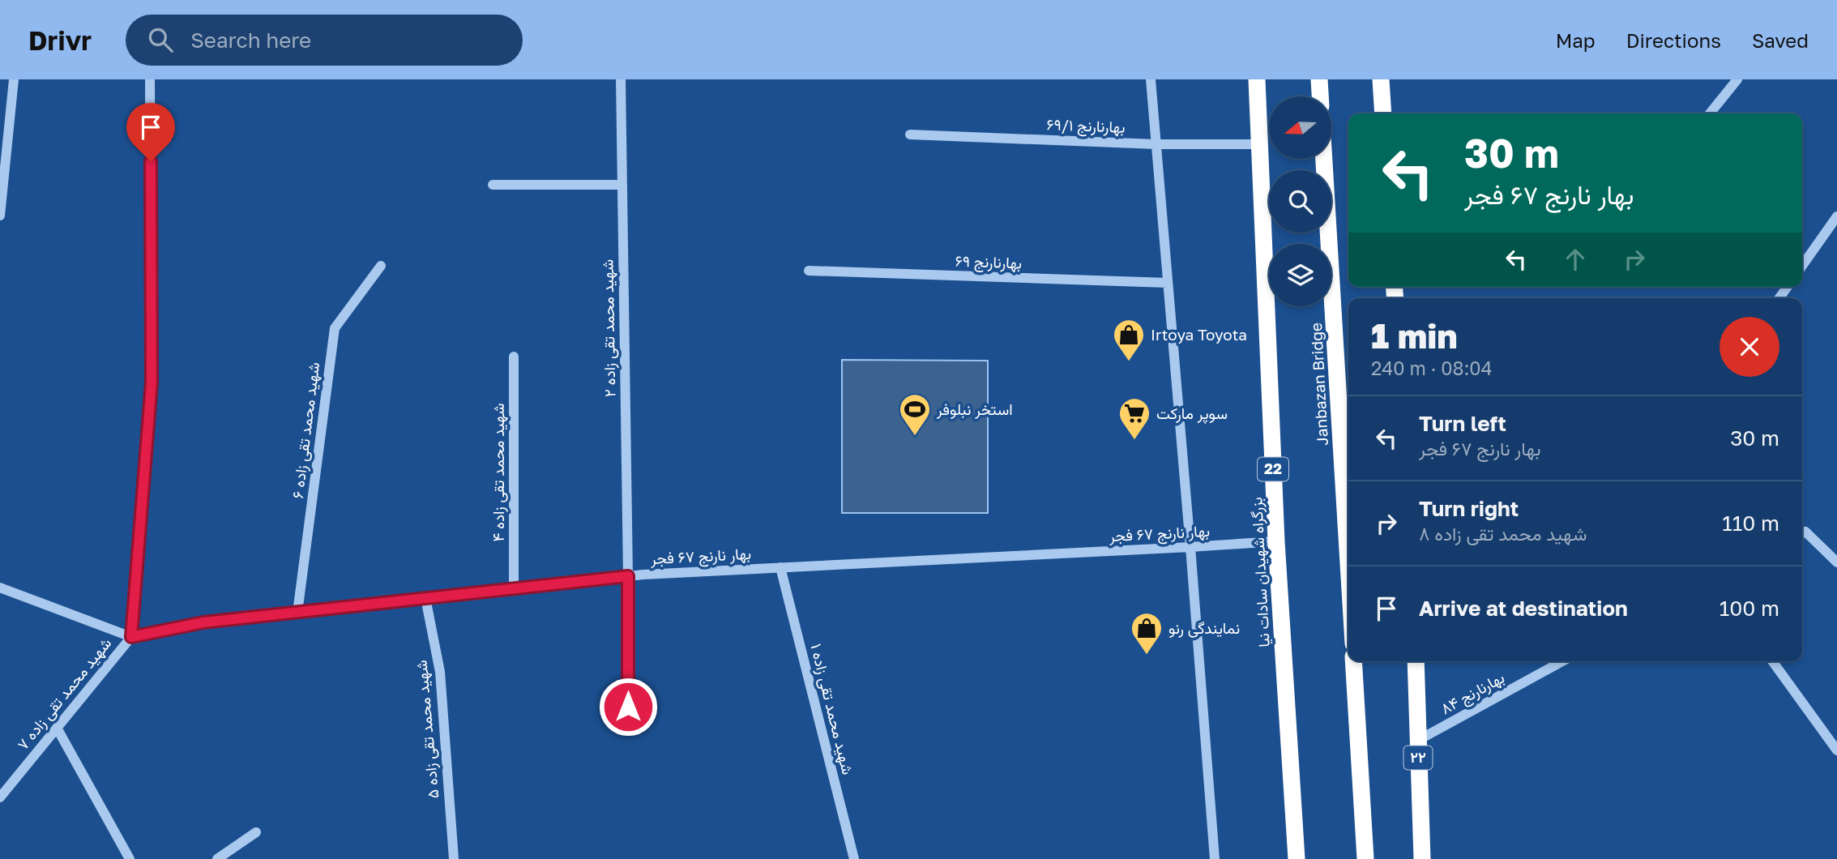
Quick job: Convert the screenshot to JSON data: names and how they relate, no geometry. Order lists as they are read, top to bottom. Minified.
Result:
{"streets":{"highway":["Janbazan Bridge","22","بزرگراه شهیدان سادات نیا","۲۲"],"street":["بهارنارنج ۶۹/۱","بهارنارنج ۶۹","شهید محمد تقی زاده ۲","شهید محمد تقی زاده ۶","شهید محمد تقی زاده ۴","بهار نارنج ۶۷ فجر","بهارنارنج ۸۴","شهید محمد تقی زاده ۷","شهید محمد تقی زاده ۱","شهید محمد تقی زاده ۵"]},"crossings":[["بهارنارنج ۶۹/۱","بزرگراه شهیدان سادات نیا"],["شهید محمد تقی زاده ۲","بهار نارنج ۶۷ فجر"],["شهید محمد تقی زاده ۶","بهار نارنج ۶۷ فجر"],["شهید محمد تقی زاده ۴","بهار نارنج ۶۷ فجر"],["بهار نارنج ۶۷ فجر","بزرگراه شهیدان سادات نیا"],["بهار نارنج ۶۷ فجر","شهید محمد تقی زاده ۷"],["بهار نارنج ۶۷ فجر","شهید محمد تقی زاده ۱"],["بهار نارنج ۶۷ فجر","شهید محمد تقی زاده ۵"],["بهارنارنج ۸۴","۲۲"]],"places":{"shop":["Irtoya Toyota","نمایندگی رنو"],"sports":["استخر نبلوفر"],"supermarket":["سوپر مارکت"]},"north":"left","page":{"header":"Drivr","search":"Search here","nav":["Map","Directions","Saved"],"turn":["30 m","بهار نارنج ۶۷ فجر"],"heading":["1 min","240 m · 08:04"],"list":[{"name":"Turn left","note":"بهار نارنج ۶۷ فجر","value":"30 m"},{"name":"Turn right","note":"شهید محمد تقی زاده ۸","value":"110 m"},{"name":"Arrive at destination","value":"100 m"}]}}
